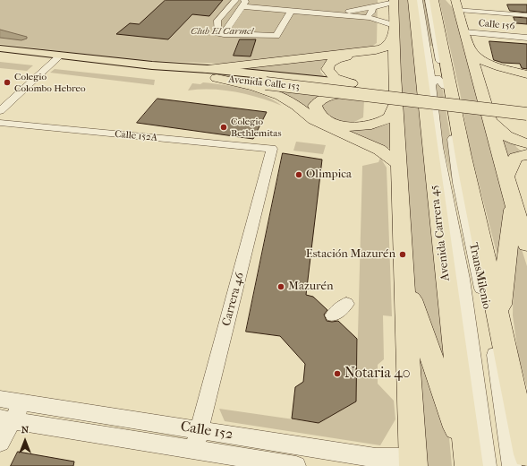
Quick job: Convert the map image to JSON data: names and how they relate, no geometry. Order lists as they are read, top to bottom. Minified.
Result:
{"streets":{"highway":["Avenida Carrera 45"],"main road":["Avenida Calle 153"],"street":["Calle 156","Calle 152A","TransMilenio","Carrera 46","Calle 152"]},"crossings":[["Calle 152A","Carrera 46"],["Carrera 46","Calle 152"]],"parks":["Club El Carmel"],"places":["Colegio Colombo Hebreo","Colegio Bethlemitas","Olimpica","Estación Mazurén","Mazurén","Notaria 40"],"north":"top"}
